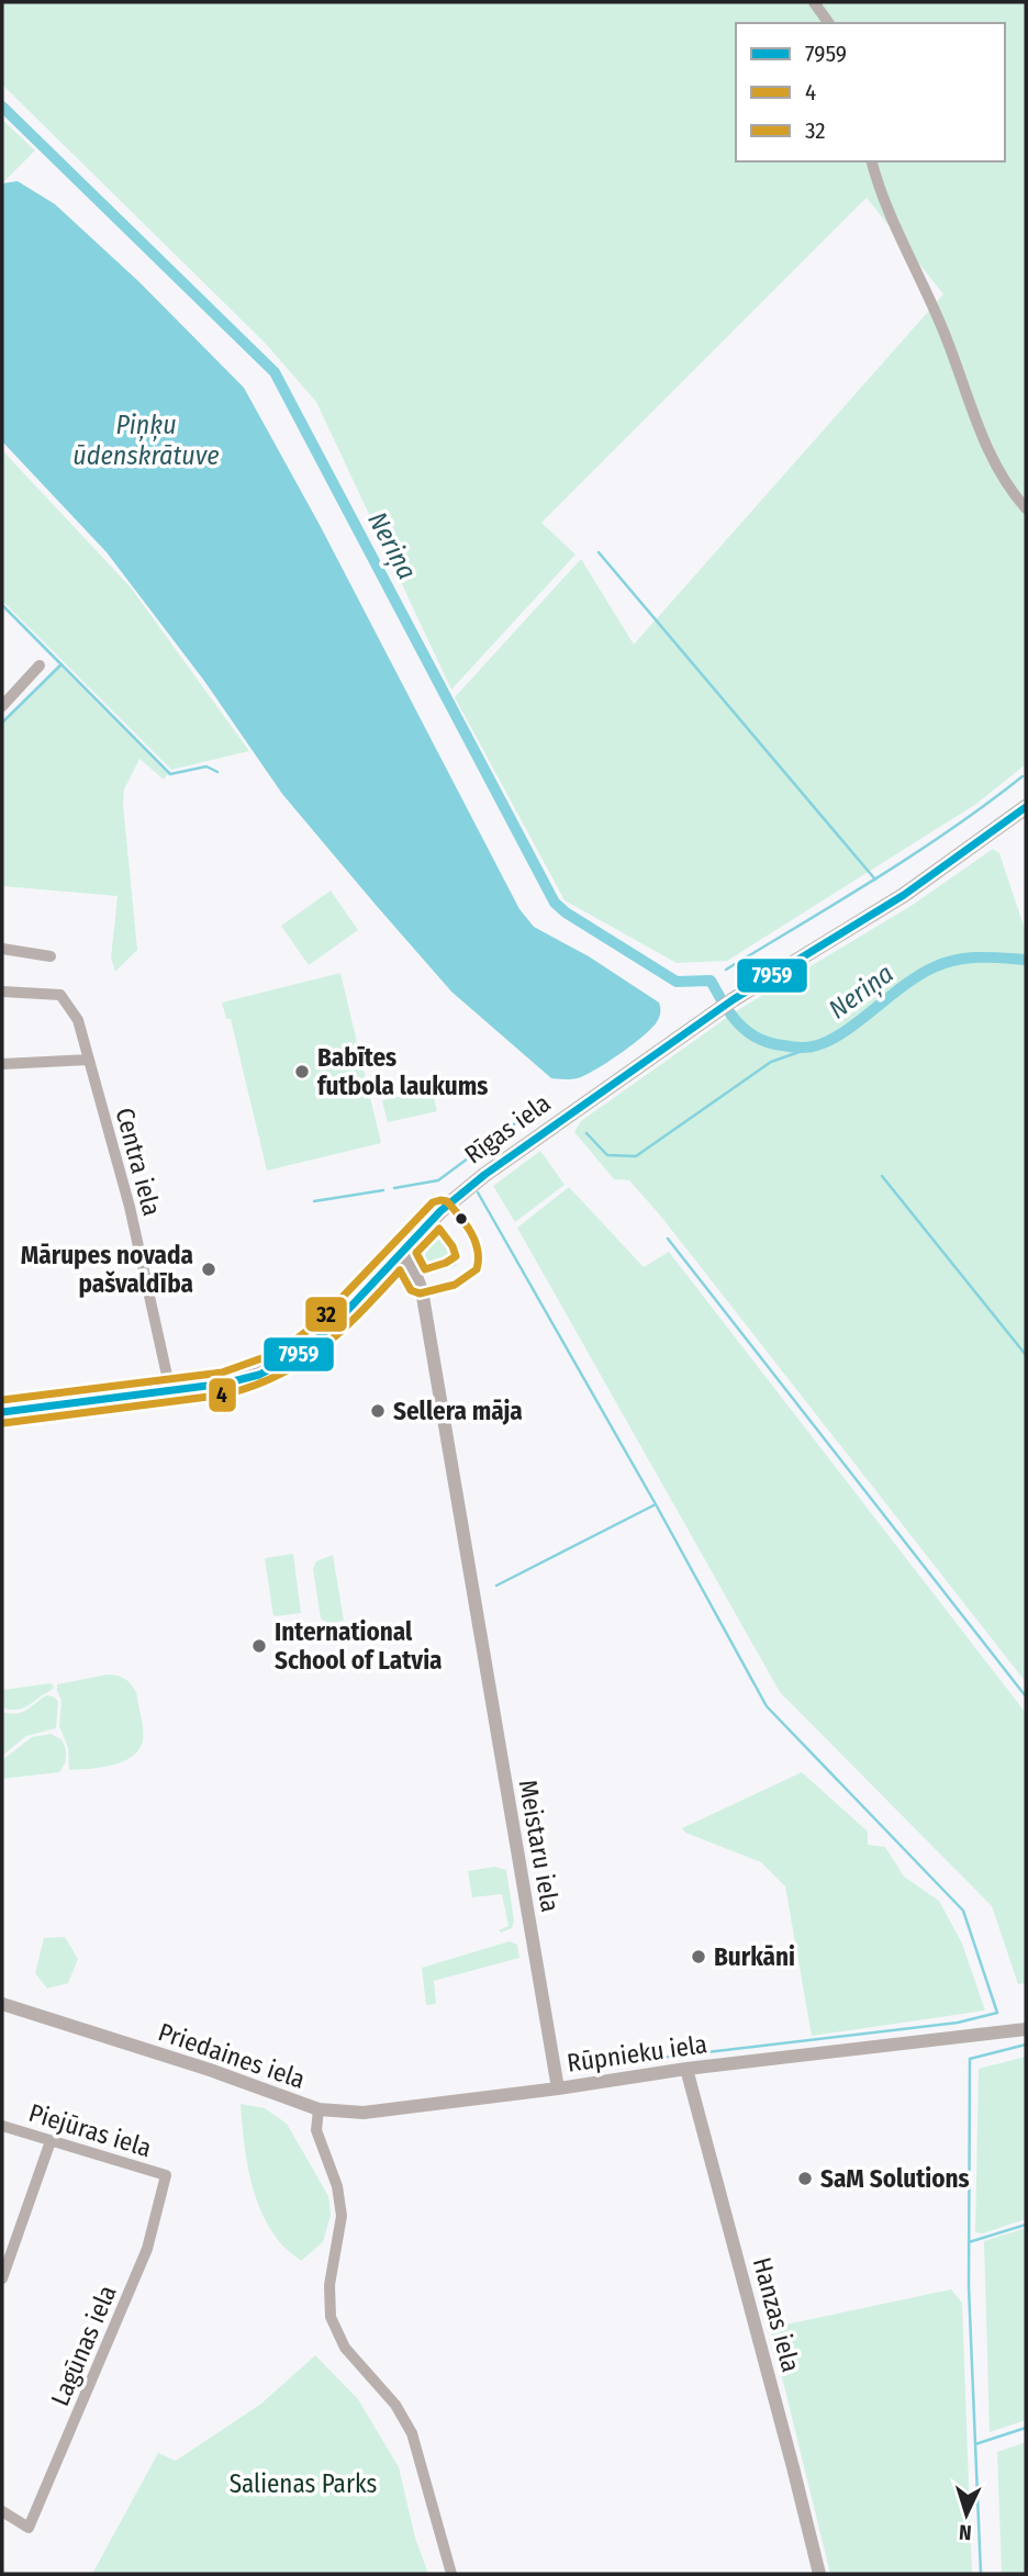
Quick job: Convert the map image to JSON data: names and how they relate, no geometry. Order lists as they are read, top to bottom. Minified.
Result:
{"streets":{"main road":["Rīgas iela"],"street":["Centra iela","Meistaru iela","Rūpnieku iela","Priedaines iela","Piejūras iela","Hanzas iela","Lagūnas iela"]},"crossings":[["Rīgas iela","Centra iela"],["Rīgas iela","Meistaru iela"],["Meistaru iela","Rūpnieku iela"],["Rūpnieku iela","Priedaines iela"],["Rūpnieku iela","Hanzas iela"],["Piejūras iela","Lagūnas iela"]],"water":["Piņķu ūdenskrātuve","Neriņa"],"parks":["Salienas Parks"],"places":["Babītes futbola laukums","Mārupes novada pašvaldība","Sellera māja","International School of Latvia","Burkāni","SaM Solutions"],"lines":["transit line 7959","transit line 32","transit line 4"],"legend":["7959","4","32"],"north":"bottom"}
